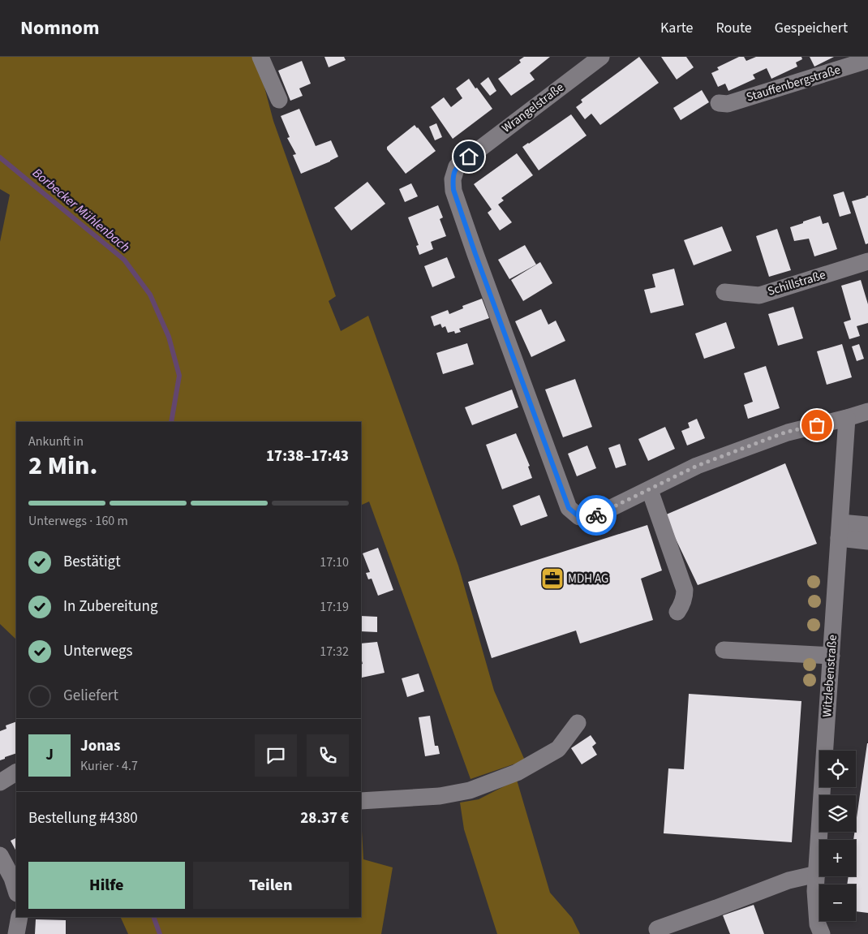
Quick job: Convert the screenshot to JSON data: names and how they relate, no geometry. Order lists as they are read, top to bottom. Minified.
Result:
{"streets":{"street":["Stauffenbergstraße","Wrangelstraße","Schillstraße","Witzlebenstraße"]},"water":["Borbecker Mühlenbach"],"places":{"office":["MDH AG"]},"page":{"header":"Nomnom","nav":["Karte","Route","Gespeichert"],"heading":["2 Min.","Ankunft in","17:38–17:43"],"panel":["Jonas","Kurier · 4.7","Bestellung #4380","28.37 €"],"bar":"Unterwegs · 160 m","list":[["Bestätigt","17:10"],["In Zubereitung","17:19"],["Unterwegs","17:32"],"Geliefert"],"round":"J","map_buttons":["+","−"],"buttons":["Hilfe","Teilen"]}}
